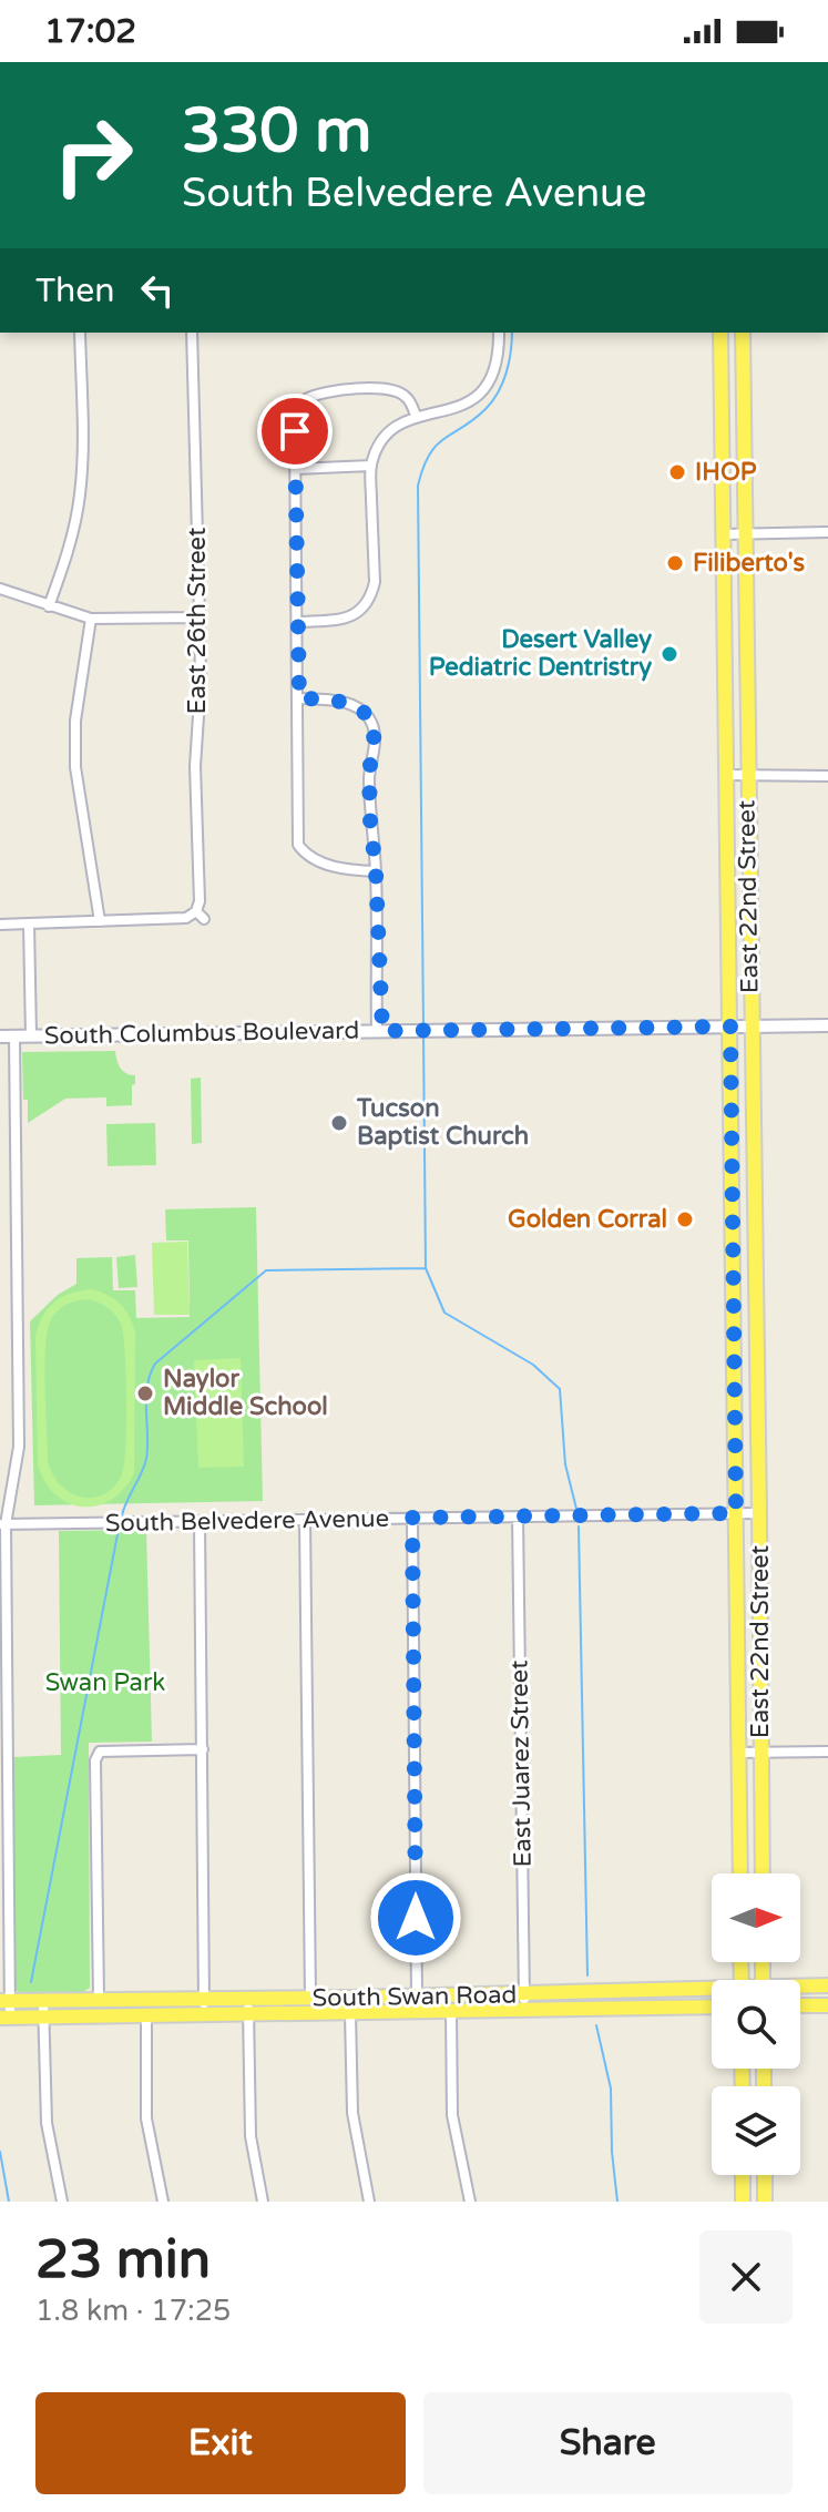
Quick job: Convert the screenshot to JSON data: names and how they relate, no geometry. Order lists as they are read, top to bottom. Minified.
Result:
{"streets":{"main road":["East 22nd Street","South Swan Road"],"street":["East 26th Street","South Columbus Boulevard","South Belvedere Avenue","East Juarez Street"]},"crossings":[["East 22nd Street","South Columbus Boulevard"],["East 22nd Street","South Belvedere Avenue"],["South Belvedere Avenue","East Juarez Street"],["East Juarez Street","South Swan Road"]],"parks":["Swan Park"],"places":["IHOP","Filiberto's","Desert Valley Pediatric Dentristry","Tucson Baptist Church","Golden Corral","Naylor Middle School"],"north":"right","page":{"status":"17:02","turn":["330 m","South Belvedere Avenue"],"then":"Then","heading":["23 min","1.8 km · 17:25"],"buttons":["Exit","Share"]}}
